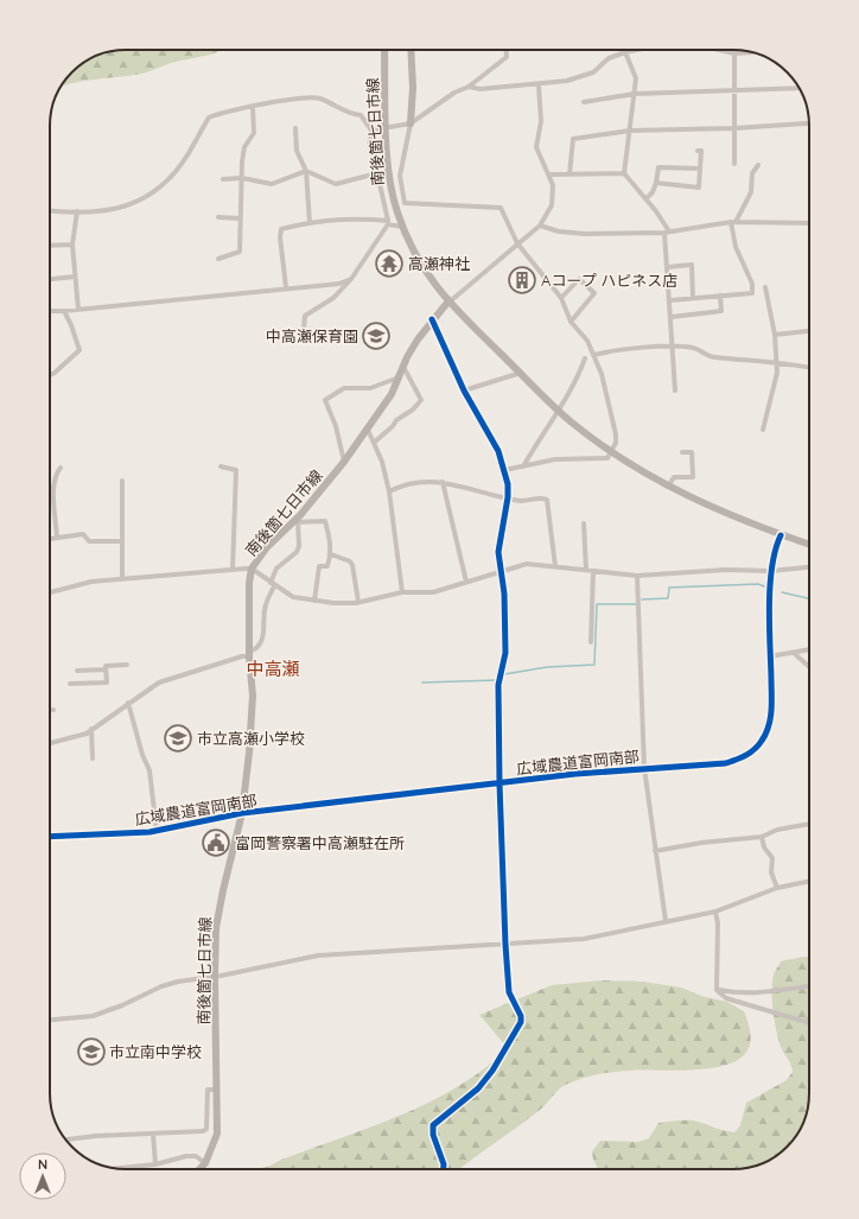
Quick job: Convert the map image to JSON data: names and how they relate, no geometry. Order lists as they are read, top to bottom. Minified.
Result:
{"streets":{"street":["南後箇七日市線","広域農道富岡南部"]},"crossings":[["南後箇七日市線","広域農道富岡南部"]],"districts":["中高瀬"],"places":{"temple":["高瀬神社"],"building":["Aコープ ハピネス店"],"school or university":["中高瀬保育園","市立高瀬小学校","市立南中学校"],"public building":["富岡警察署中高瀬駐在所"]},"north":"top"}
